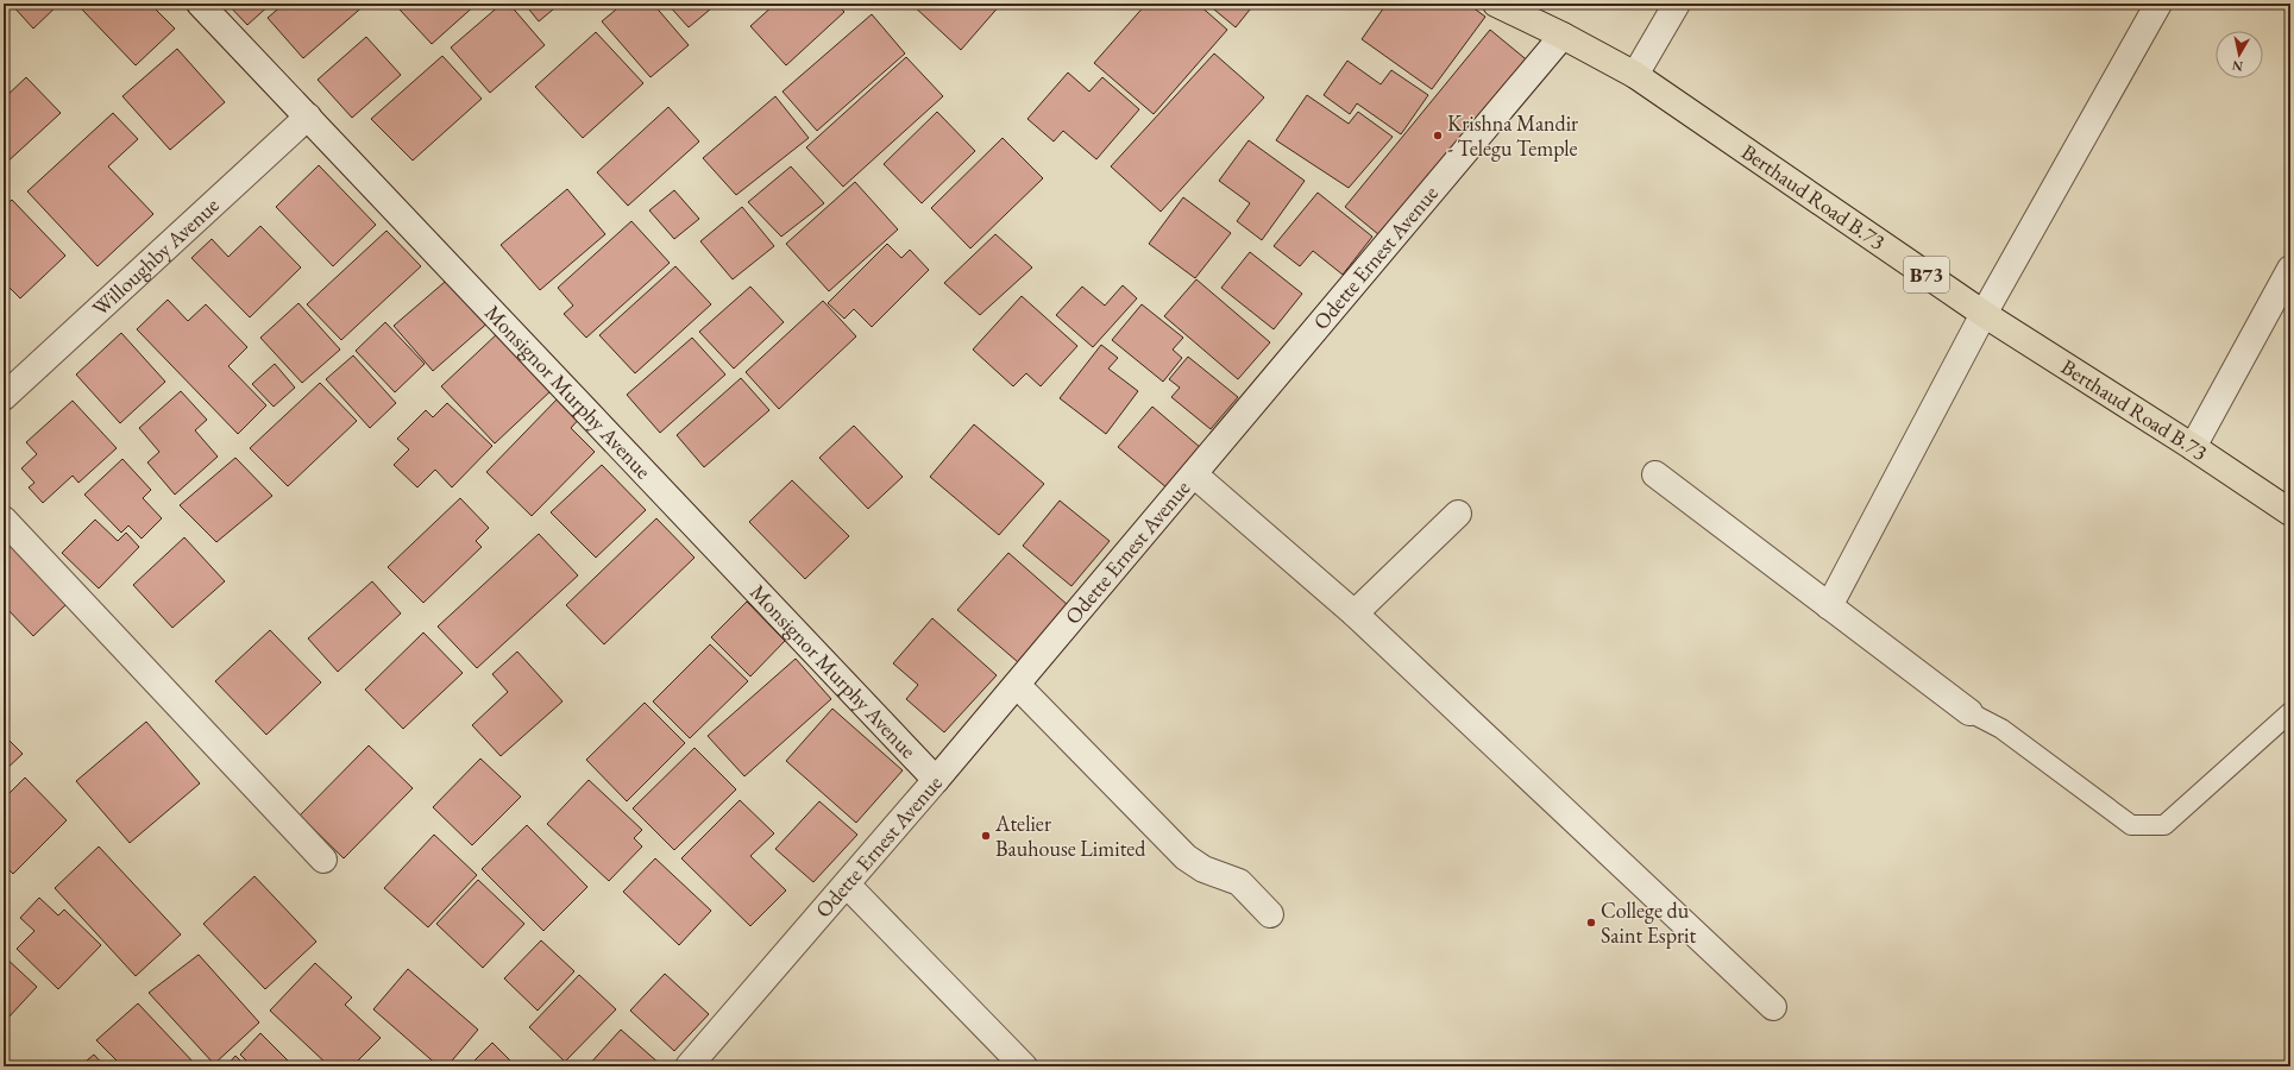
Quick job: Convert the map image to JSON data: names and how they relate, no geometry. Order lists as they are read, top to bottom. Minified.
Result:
{"streets":{"main road":["Berthaud Road B.73","B73"],"street":["Willoughby Avenue","Odette Ernest Avenue","Monsignor Murphy Avenue"]},"crossings":[["Berthaud Road B.73","Odette Ernest Avenue"],["Willoughby Avenue","Monsignor Murphy Avenue"],["Odette Ernest Avenue","Monsignor Murphy Avenue"]],"places":["Krishna Mandir - Telegu Temple","Atelier Bauhouse Limited","College du Saint Esprit"],"north":"bottom"}
